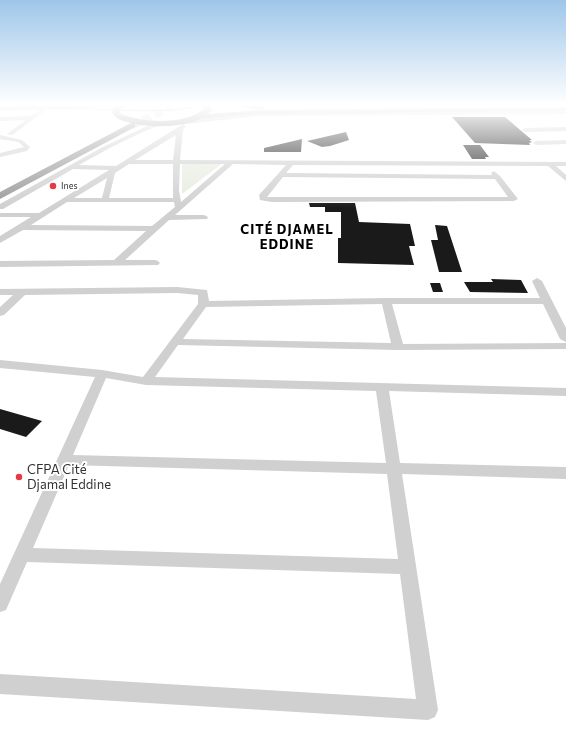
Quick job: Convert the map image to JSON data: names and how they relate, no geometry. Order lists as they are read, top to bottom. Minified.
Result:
{"districts":["CITÉ DJAMEL EDDINE"],"places":["Ines","CFPA Cité Djamal Eddine"]}
